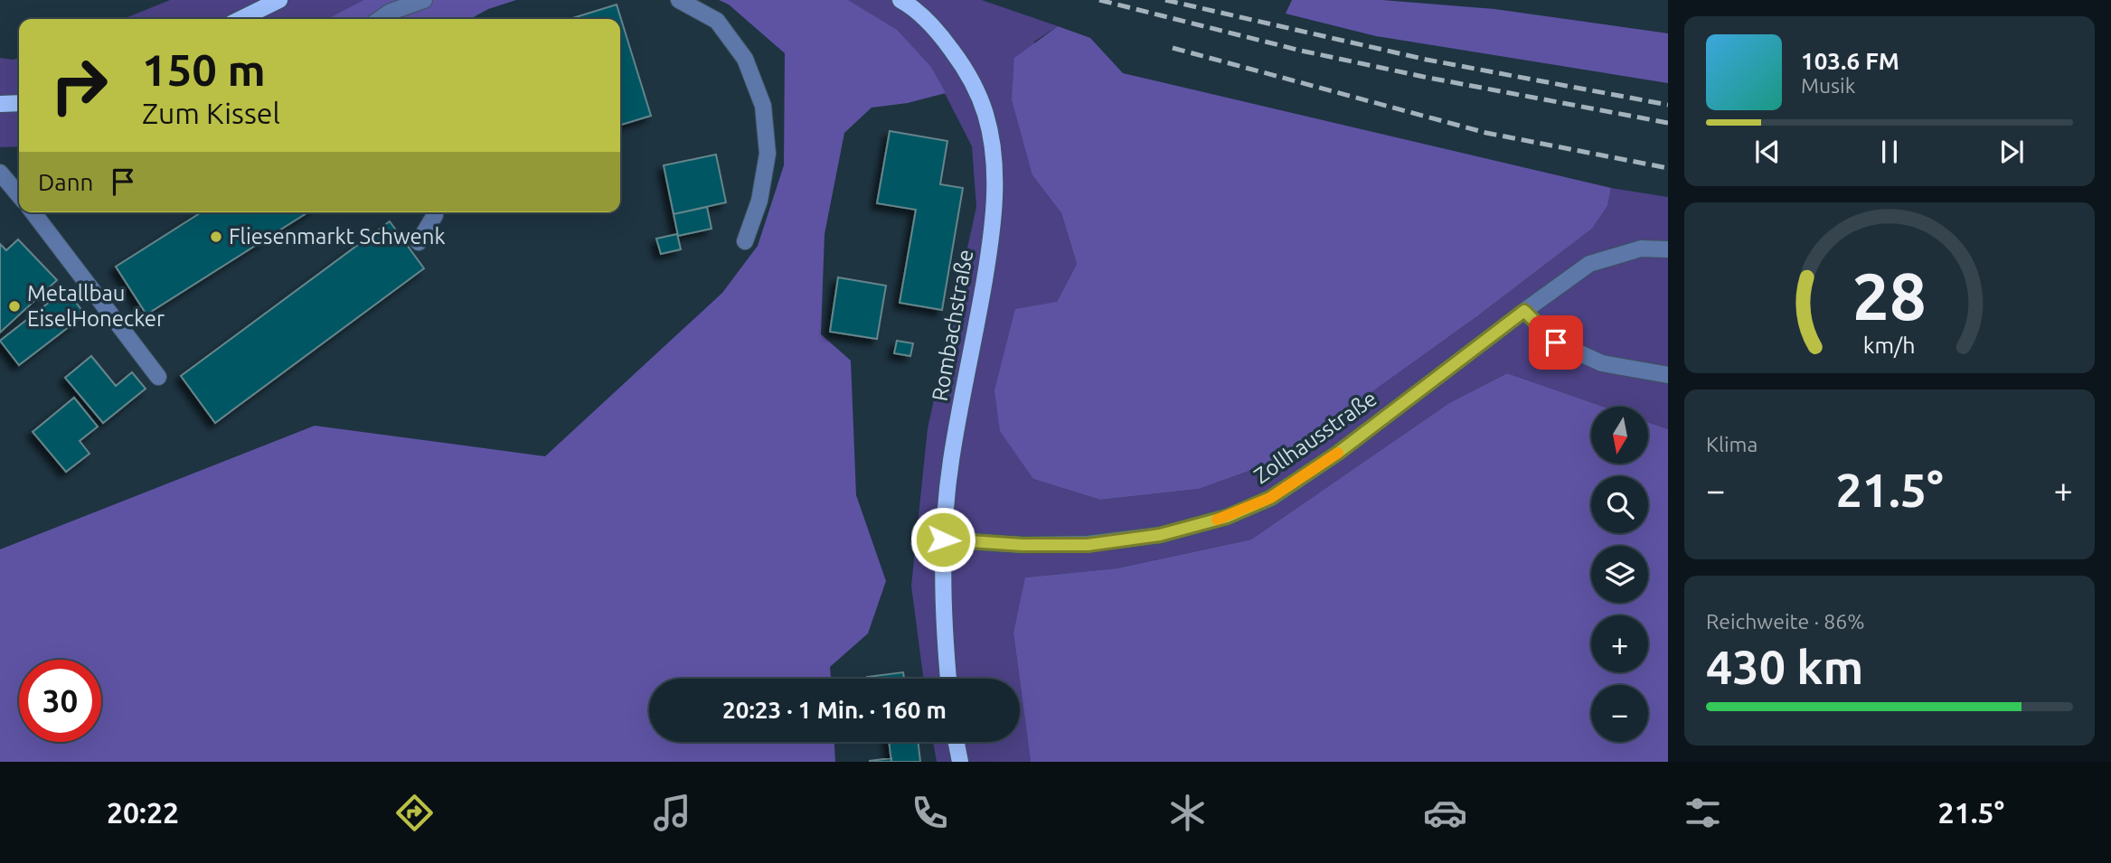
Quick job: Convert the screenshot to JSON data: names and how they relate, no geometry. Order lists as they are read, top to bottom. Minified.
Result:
{"streets":{"main road":["Rombachstraße"],"street":["Zollhausstraße"]},"crossings":[["Rombachstraße","Zollhausstraße"]],"places":["Fliesenmarkt Schwenk","Metallbau EiselHonecker"],"north":"bottom","page":{"turn":["150 m","Zum Kissel"],"song":["103.6 FM","Musik"],"then":"Dann","tile":["Klima",["Reichweite · 86%","430 km"]],"map_buttons":["+","−"],"heat":["−","21.5°","+"],"limit":"30","trip":"20:23 · 1 Min. · 160 m","tabs":["20:22","21.5°"],"gauge":["28","km/h"]}}
